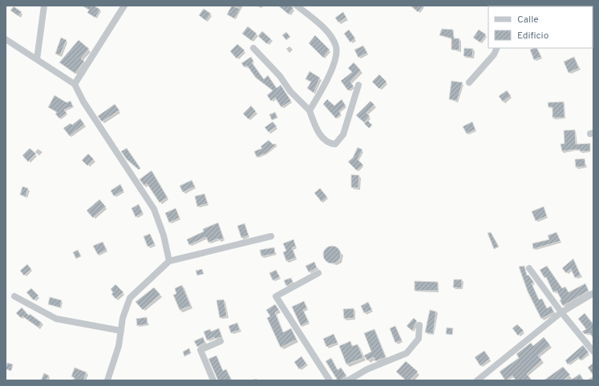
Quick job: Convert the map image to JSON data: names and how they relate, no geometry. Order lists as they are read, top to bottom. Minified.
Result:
{"legend":["Calle","Edificio"]}
